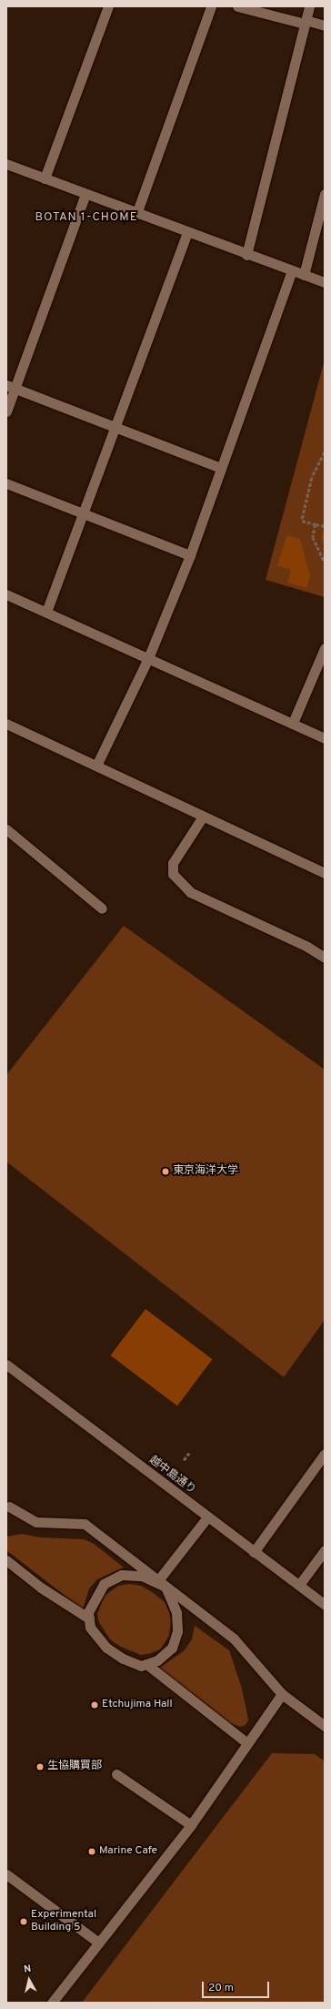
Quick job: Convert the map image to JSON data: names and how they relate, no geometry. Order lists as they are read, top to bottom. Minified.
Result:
{"streets":{"street":["越中島通り"]},"districts":["BOTAN 1-CHOME"],"places":["東京海洋大学","Etchujima Hall","生協購買部","Marine Cafe","Experimental Building 5"],"scale_bar":"20 m","north":"top"}
